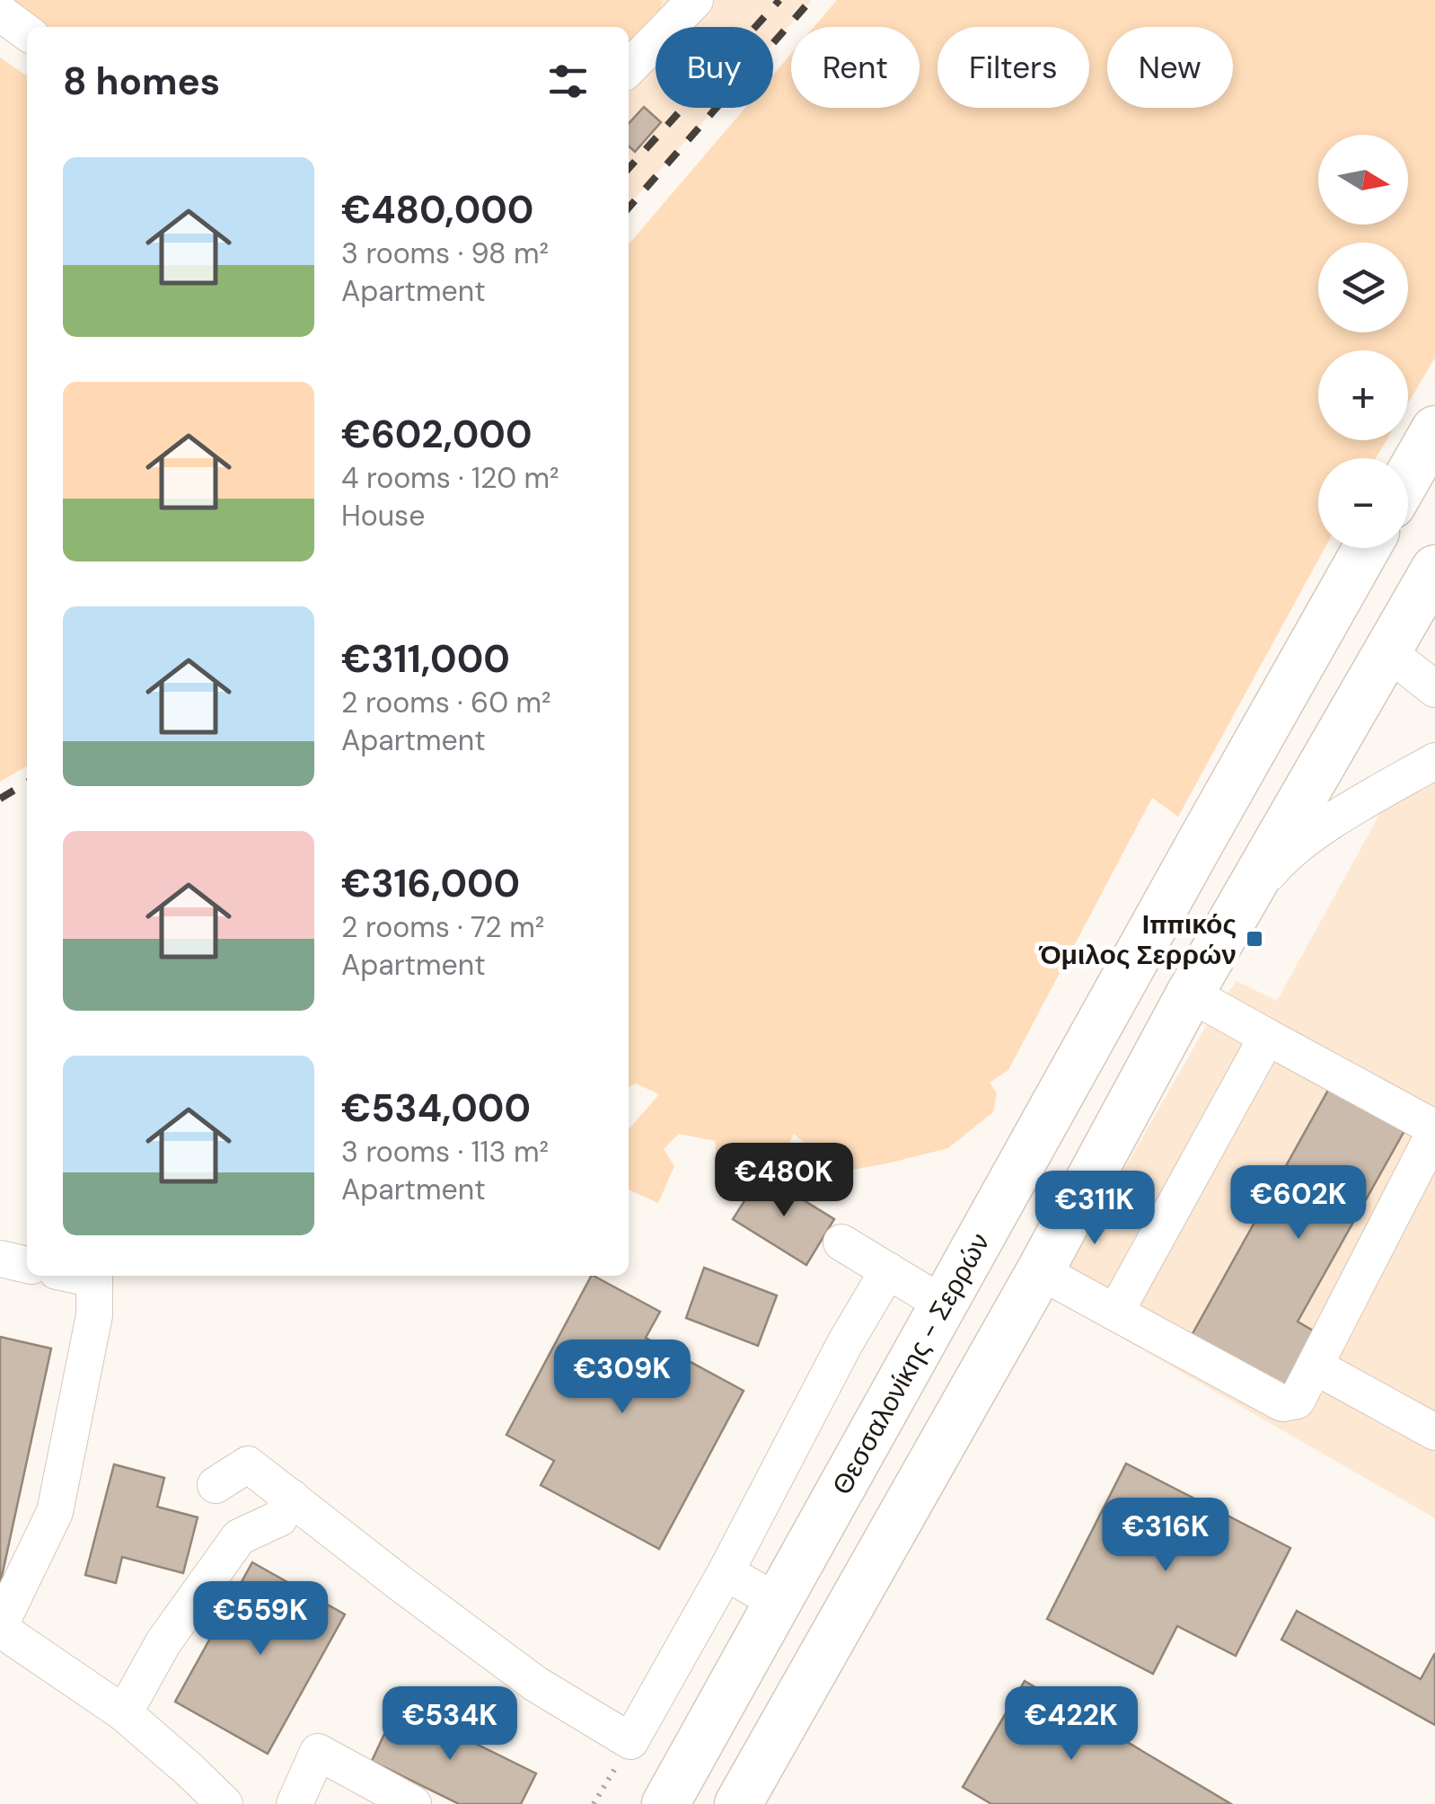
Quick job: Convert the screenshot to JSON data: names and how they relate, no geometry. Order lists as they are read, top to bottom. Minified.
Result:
{"streets":{"main road":["Θεσσαλονίκης - Σερρών"]},"places":{"transit":["Ιππικός Όμιλος Σερρών"]},"north":"right","page":{"chip":["Buy","Rent","Filters","New"],"heading":"8 homes","map_buttons":["+","−"],"list":[{"name":"€480,000","note":"3 rooms · 98 m² · Apartment"},{"name":"€602,000","note":"4 rooms · 120 m² · House"},{"name":"€311,000","note":"2 rooms · 60 m² · Apartment"},{"name":"€316,000","note":"2 rooms · 72 m² · Apartment"},{"name":"€534,000","note":"3 rooms · 113 m² · Apartment"}],"price":["€480K","€602K","€311K","€309K","€316K","€559K","€534K","€422K"]}}
